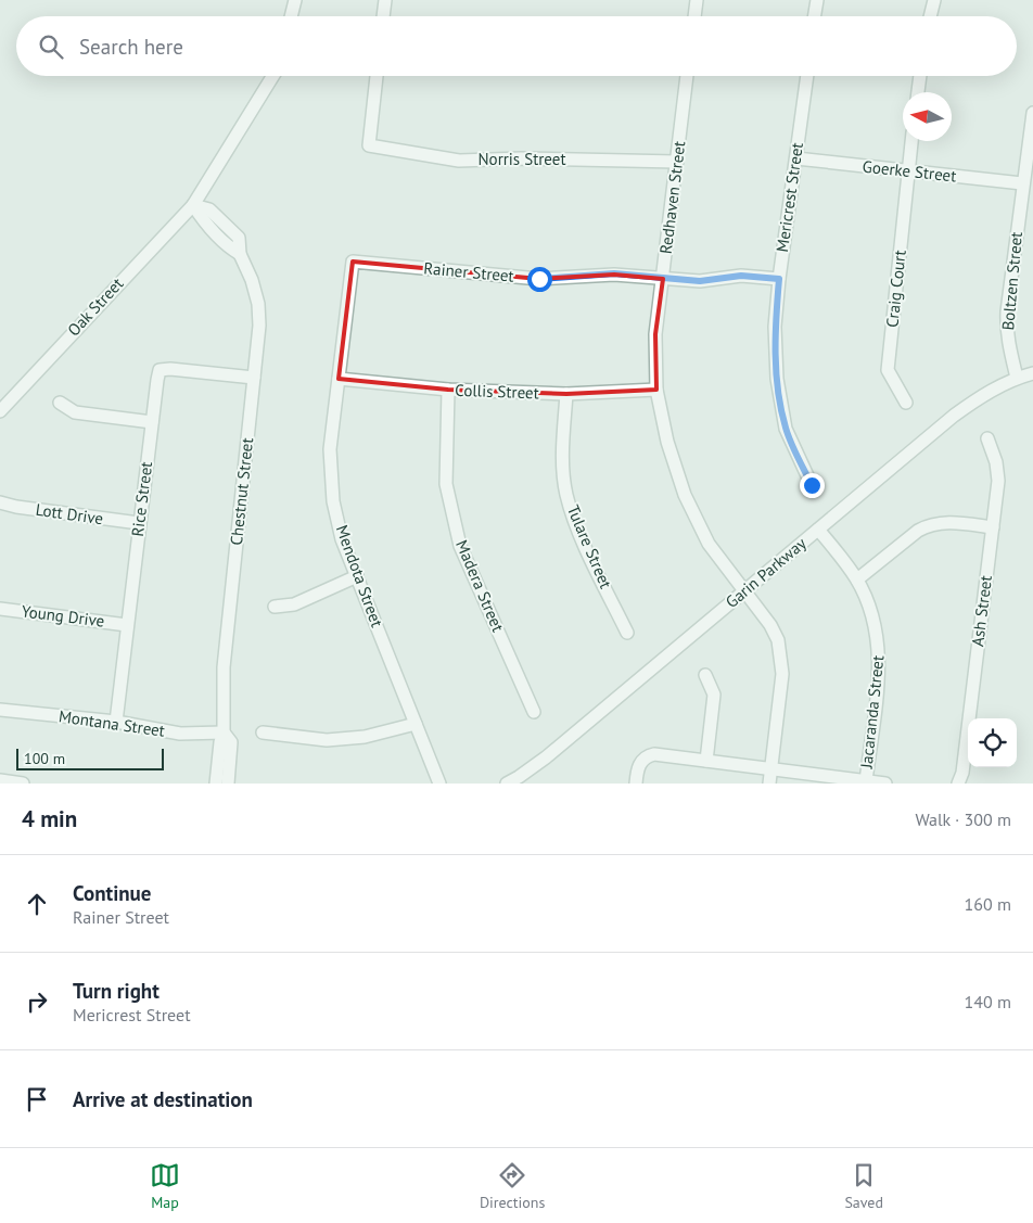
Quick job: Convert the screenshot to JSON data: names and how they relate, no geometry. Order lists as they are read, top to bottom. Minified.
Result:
{"streets":{"street":["Norris Street","Goerke Street","Redhaven Street","Mericrest Street","Rainer Street","Boltzen Street","Craig Court","Oak Street","Collis Street","Chestnut Street","Rice Street","Lott Drive","Tulare Street","Garin Parkway","Mendota Street","Madera Street","Ash Street","Young Drive","Jacaranda Street","Montana Street"]},"crossings":[["Norris Street","Redhaven Street"],["Goerke Street","Mericrest Street"],["Goerke Street","Boltzen Street"],["Goerke Street","Craig Court"],["Redhaven Street","Rainer Street"],["Redhaven Street","Collis Street"],["Redhaven Street","Garin Parkway"],["Mericrest Street","Rainer Street"],["Rainer Street","Mendota Street"],["Boltzen Street","Garin Parkway"],["Oak Street","Chestnut Street"],["Collis Street","Tulare Street"],["Collis Street","Mendota Street"],["Collis Street","Madera Street"],["Chestnut Street","Rice Street"],["Chestnut Street","Montana Street"],["Rice Street","Lott Drive"],["Rice Street","Young Drive"],["Rice Street","Montana Street"],["Garin Parkway","Jacaranda Street"]],"scale_bar":"100 m","north":"left","page":{"search":"Search here","scale":"100 m","heading":["4 min","Walk · 300 m"],"list":[["Continue","Rainer Street","160 m"],["Turn right","Mericrest Street","140 m"],"Arrive at destination"],"nav":["Map","Directions","Saved"]}}
